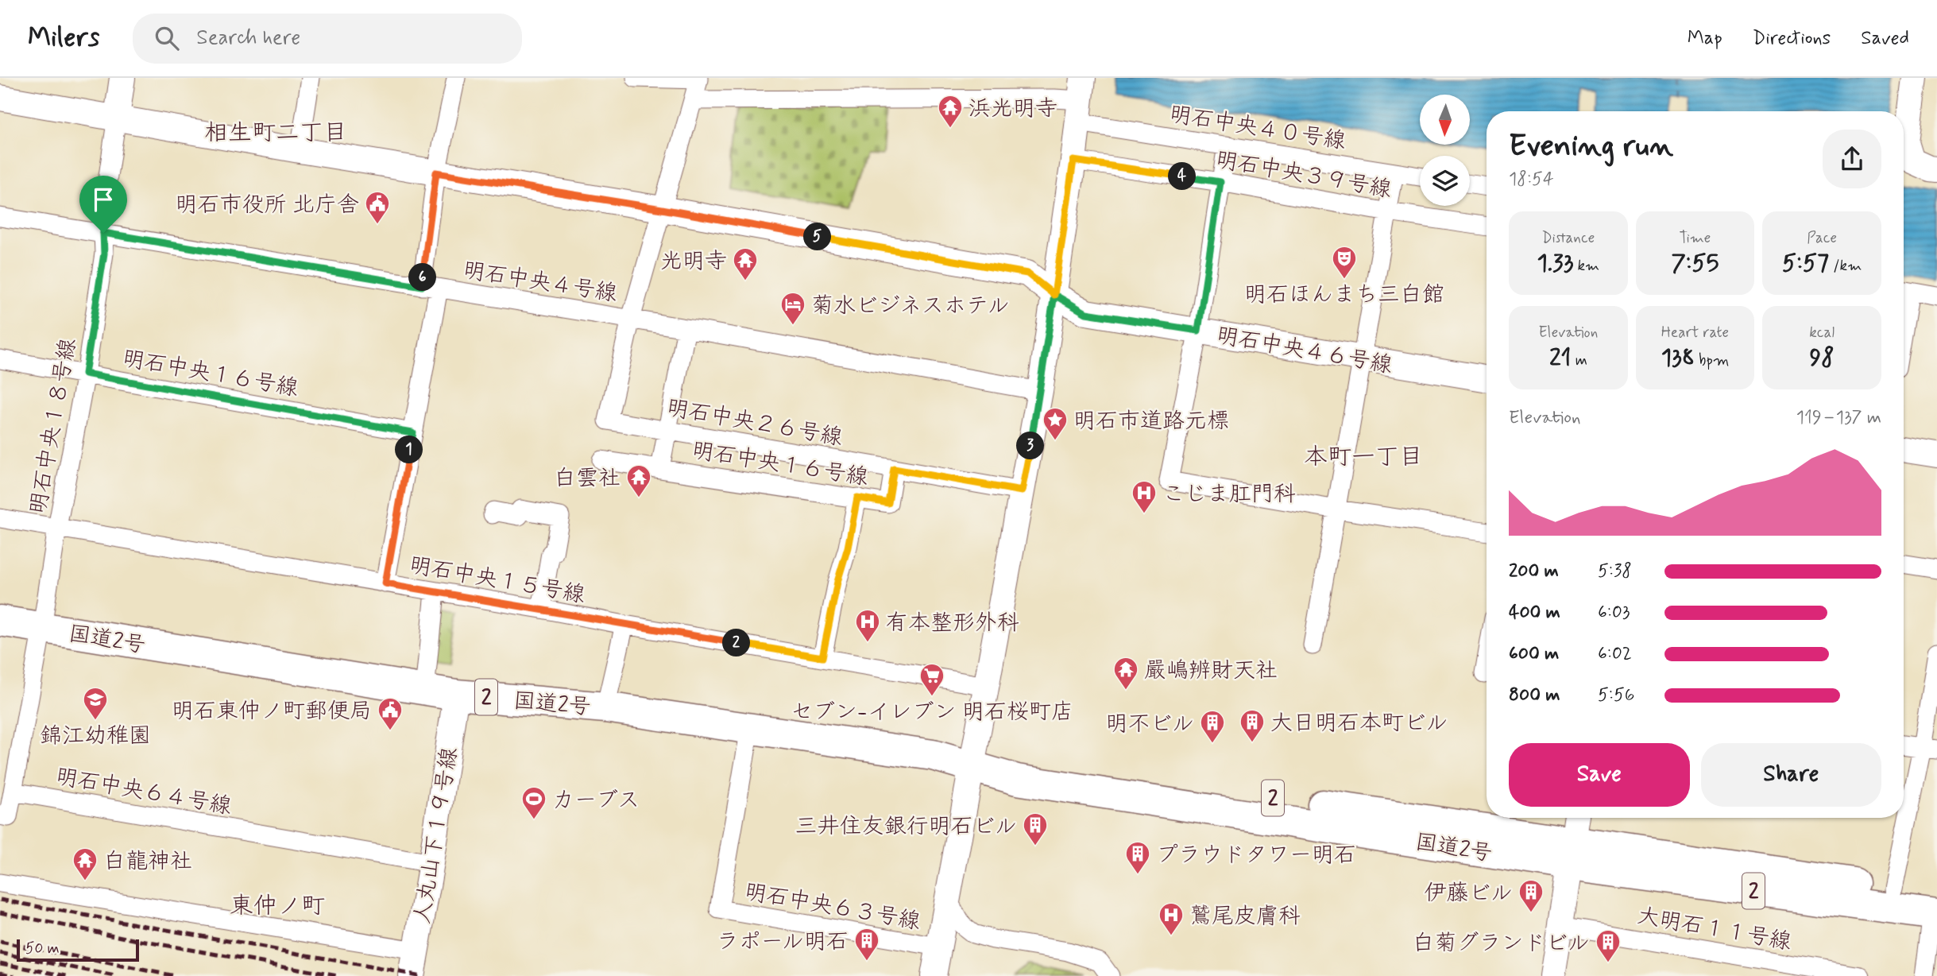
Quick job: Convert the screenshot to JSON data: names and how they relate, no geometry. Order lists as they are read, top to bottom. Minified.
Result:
{"streets":{"highway":["国道2号","2"],"street":["明石中央４０号線","明石中央３９号線","明石中央４号線","明石中央４６号線","明石中央１６号線","明石中央２６号線","明石中央１８号線","明石中央１５号線","明石中央６４号線","人丸山下１９号線","明石中央６３号線","大明石１１号線"]},"crossings":[["明石中央４号線","明石中央２６号線"],["明石中央４号線","明石中央１８号線"],["明石中央４６号線","明石中央１８号線"],["明石中央１６号線","明石中央２６号線"],["明石中央１６号線","明石中央１８号線"],["明石中央１８号線","明石中央１５号線"],["明石中央１８号線","国道2号"],["国道2号","人丸山下１９号線"],["国道2号","明石中央６３号線"],["明石中央６４号線","人丸山下１９号線"]],"districts":["相生町二丁目","本町一丁目","東仲ノ町"],"places":{"temple":["浜光明寺","光明寺","白雲社","嚴嶋辨財天社","白龍神社"],"public building":["明石市役所 北庁舎","明石東仲ノ町郵便局"],"theatre":["明石ほんまち三白館"],"hotel":["菊水ビジネスホテル"],"place":["明石市道路元標"],"hospital":["こじま肛門科","有本整形外科","鷲尾皮膚科"],"supermarket":["セブン-イレブン 明石桜町店"],"school or university":["錦江幼稚園"],"building":["大日明石本町ビル","明不ビル","三井住友銀行明石ビル","プラウドタワー明石","伊藤ビル","ラポール明石","白菊グランドビル"],"sports":["カーブス"]},"scale_bar":"50 m","north":"bottom","page":{"header":"Milers","search":"Search here","nav":["Map","Directions","Saved"],"heading":["Evening run","18:54"],"pins":["4","5","6","3","1","2"],"stats":[["Distance","1.33 km"],["Time","7:55"],["Pace","5:57 /km"],["Elevation","21 m"],["Heart rate","138 bpm"],["kcal","98"]],"chart":["Elevation","119–137 m"],"list":[{"name":"200 m","note":"5:38"},{"name":"400 m","note":"6:03"},{"name":"600 m","note":"6:02"},{"name":"800 m","note":"5:56"}],"buttons":["Save","Share"],"scale":"50 m"}}
